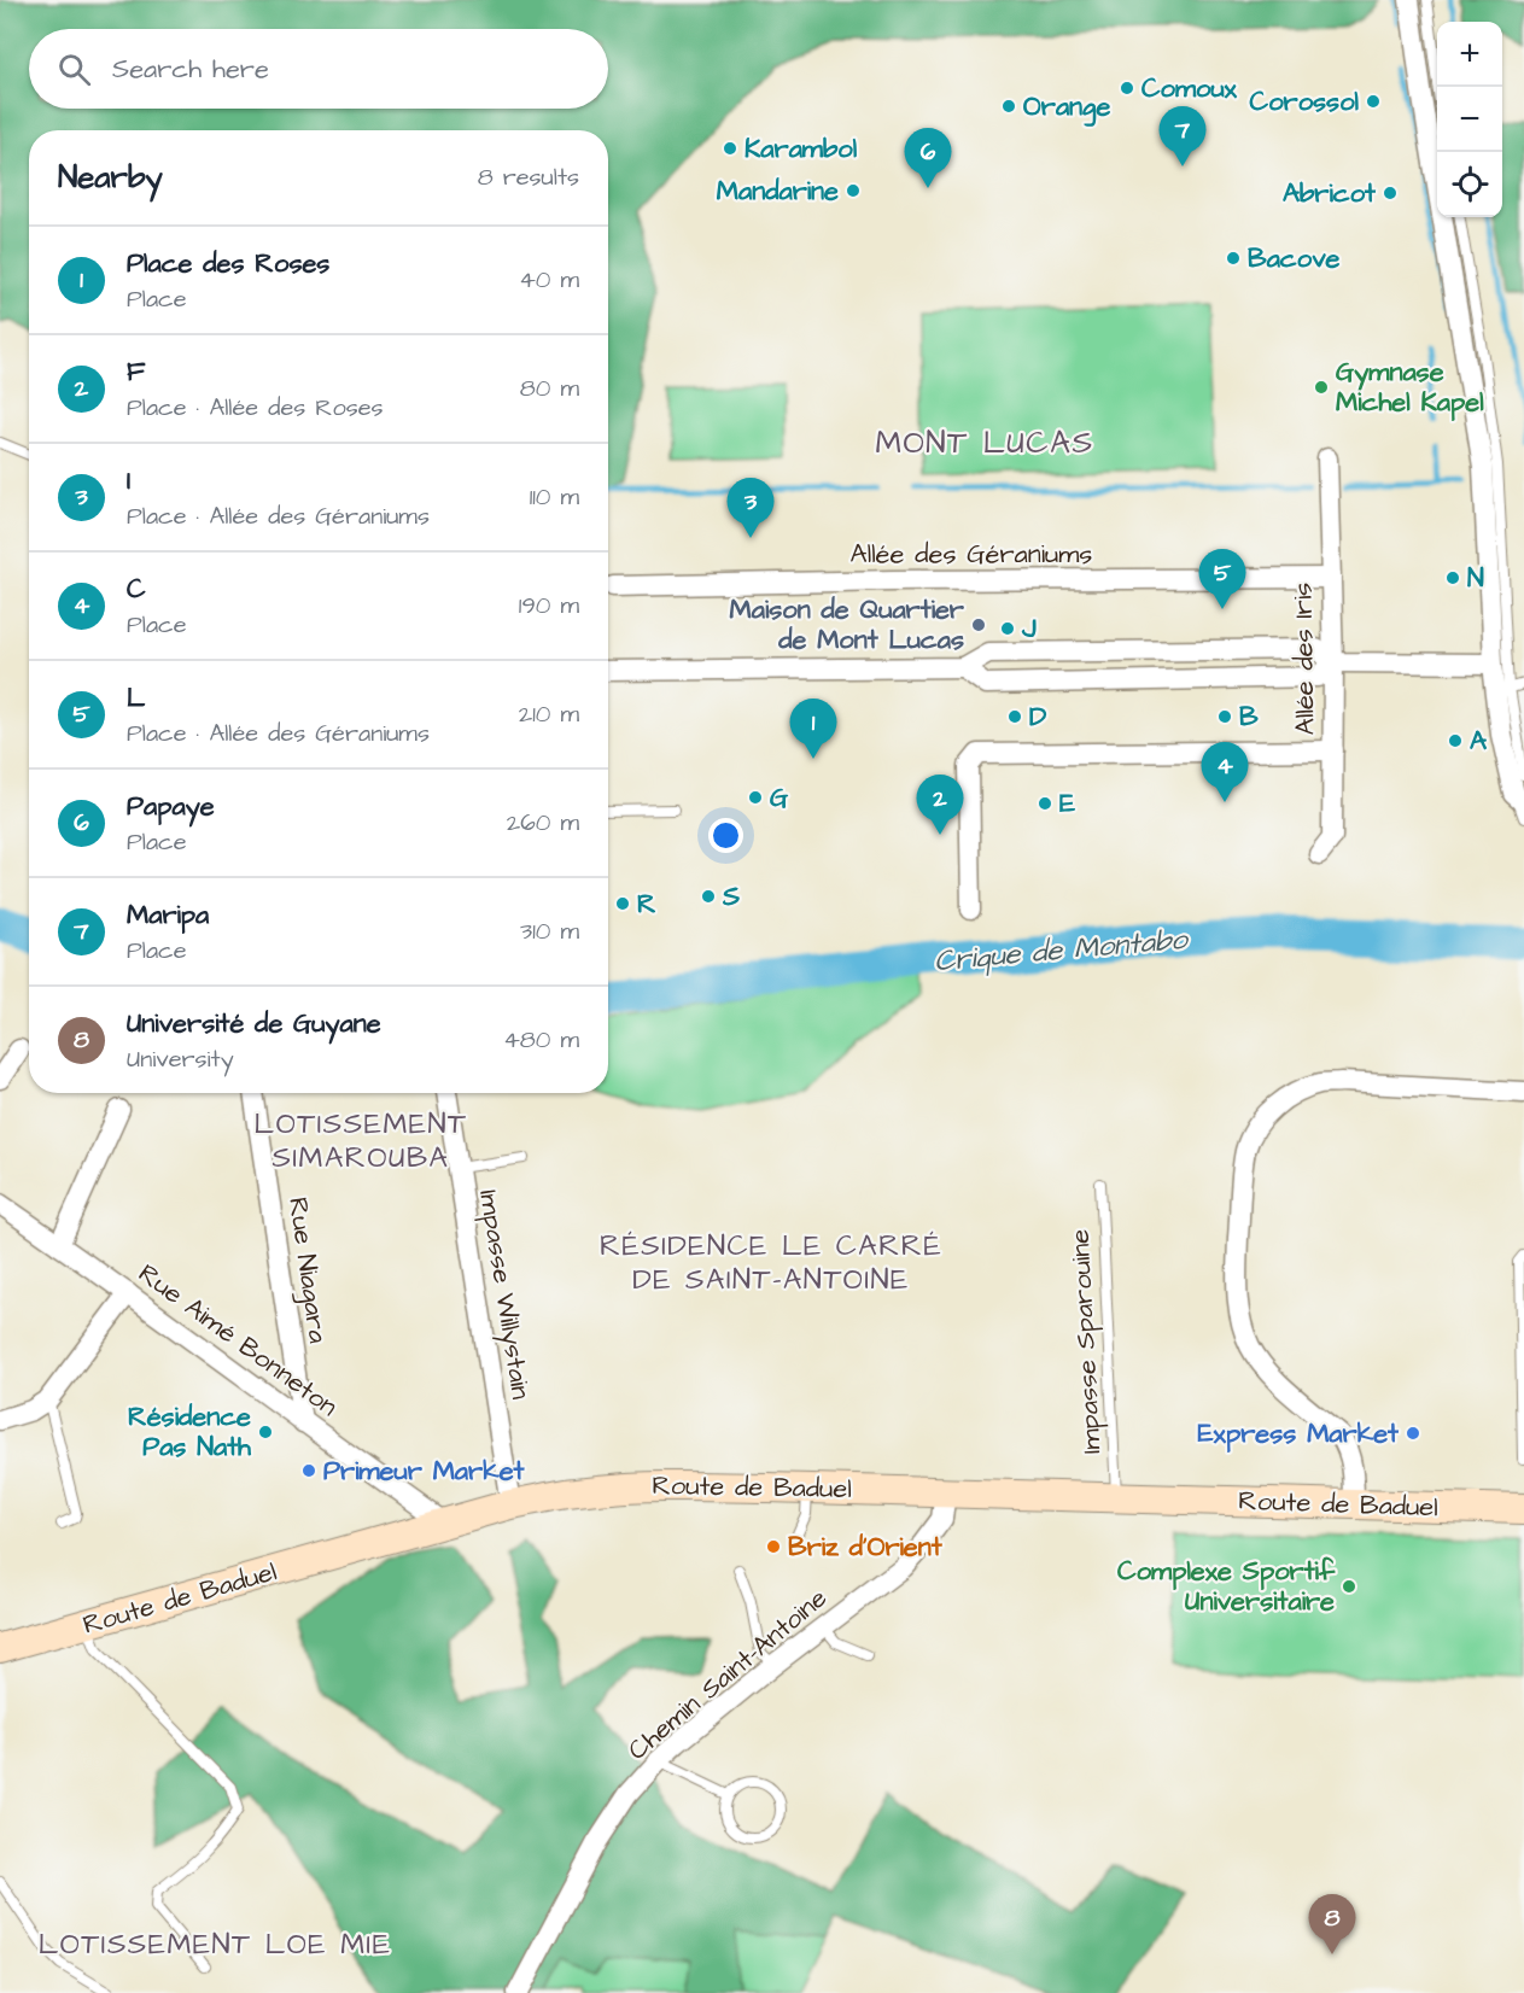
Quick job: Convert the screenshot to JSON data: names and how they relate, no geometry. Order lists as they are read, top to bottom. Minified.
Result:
{"streets":{"main road":["Route de Baduel"],"street":["Allée des Géraniums","Allée des Iris","Rue Niagara","Impasse Willystain","Rue Aimé Bonneton","Chemin Saint-Antoine"],"lane":["Impasse Sparouine"]},"crossings":[["Allée des Géraniums","Allée des Iris"],["Rue Niagara","Rue Aimé Bonneton"],["Impasse Willystain","Route de Baduel"],["Rue Aimé Bonneton","Route de Baduel"],["Impasse Sparouine","Route de Baduel"],["Route de Baduel","Chemin Saint-Antoine"]],"districts":["MONT LUCAS","LOTISSEMENT SIMAROUBA","RÉSIDENCE LE CARRÉ DE SAINT-ANTOINE","LOTISSEMENT LOE MIE"],"water":["Crique de Montabo"],"places":["Comoux","Corossol","Orange","Karambol","Mandarine","Abricot","Bacove","Gymnase Michel Kapel","N","Maison de Quartier de Mont Lucas","J","D","B","A","G","E","S","R","Résidence Pas Nath","Express Market","Primeur Market","Briz d'Orient","Complexe Sportif Universitaire"],"page":{"map_buttons":["+","−"],"search":"Search here","pins":["7","6","3","5","1","4","2","8"],"heading":["Nearby","8 results"],"list":[{"mark":"1","name":"Place des Roses","note":"Place","value":"40 m"},{"mark":"2","name":"F","note":"Place · Allée des Roses","value":"80 m"},{"mark":"3","name":"I","note":"Place · Allée des Géraniums","value":"110 m"},{"mark":"4","name":"C","note":"Place","value":"190 m"},{"mark":"5","name":"L","note":"Place · Allée des Géraniums","value":"210 m"},{"mark":"6","name":"Papaye","note":"Place","value":"260 m"},{"mark":"7","name":"Maripa","note":"Place","value":"310 m"},{"mark":"8","name":"Université de Guyane","note":"University","value":"480 m"}]}}
